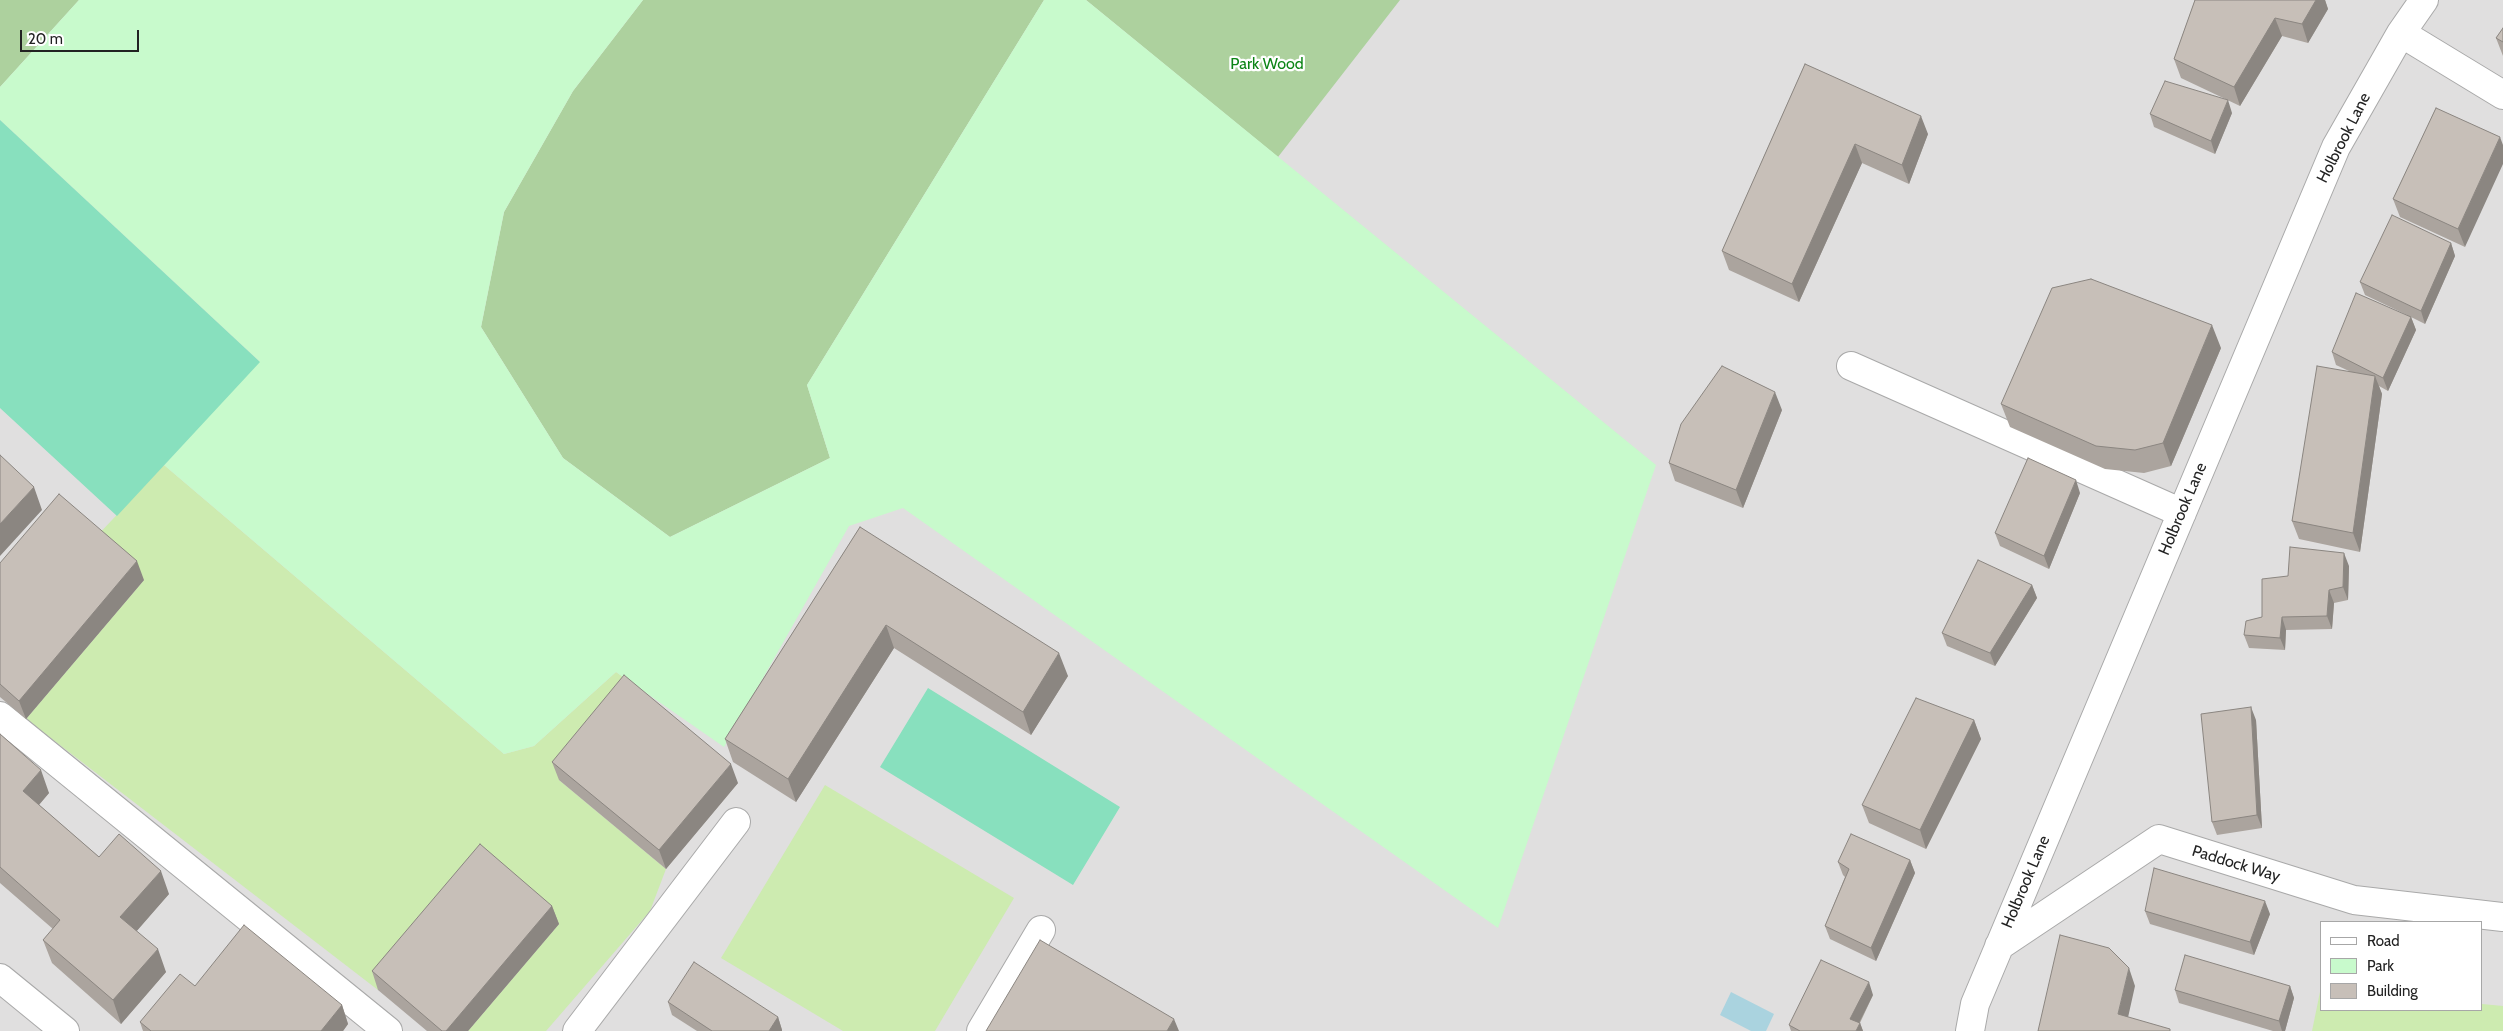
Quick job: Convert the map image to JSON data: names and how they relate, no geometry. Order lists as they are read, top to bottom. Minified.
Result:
{"streets":{"street":["Holbrook Lane","Paddock Way"]},"crossings":[["Holbrook Lane","Paddock Way"]],"parks":["Park Wood"],"legend":["Road","Park","Building"],"scale_bar":"20 m"}
